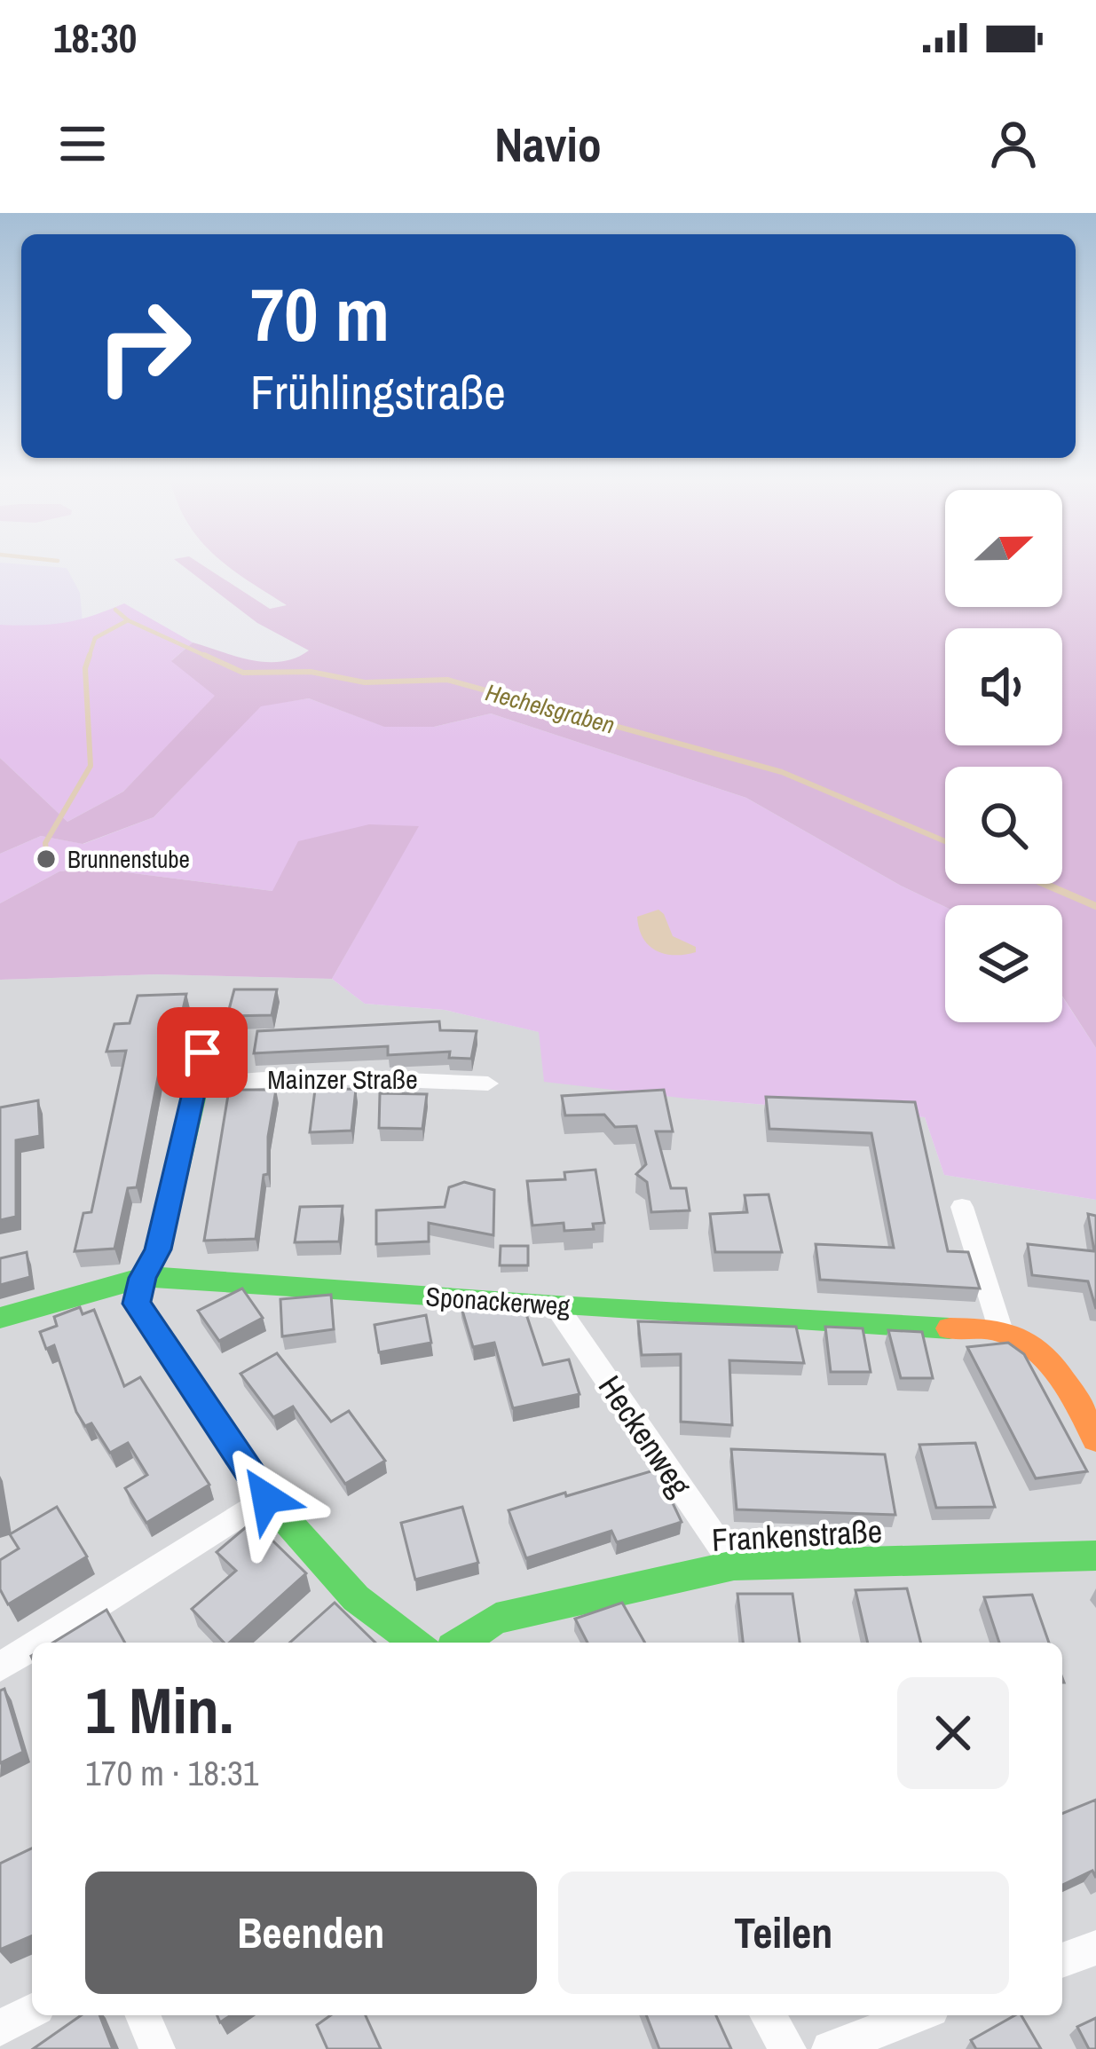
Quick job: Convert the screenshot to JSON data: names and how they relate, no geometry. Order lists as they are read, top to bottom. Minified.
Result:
{"streets":{"street":["Mainzer Straße","Sponackerweg","Heckenweg","Frankenstraße"]},"crossings":[["Sponackerweg","Heckenweg"],["Heckenweg","Frankenstraße"]],"water":["Hechelsgraben"],"places":["Brunnenstube"],"north":"right","page":{"status":"18:30","header":"Navio","turn":["70 m","Frühlingstraße"],"heading":["1 Min.","170 m · 18:31"],"buttons":["Beenden","Teilen"]}}
